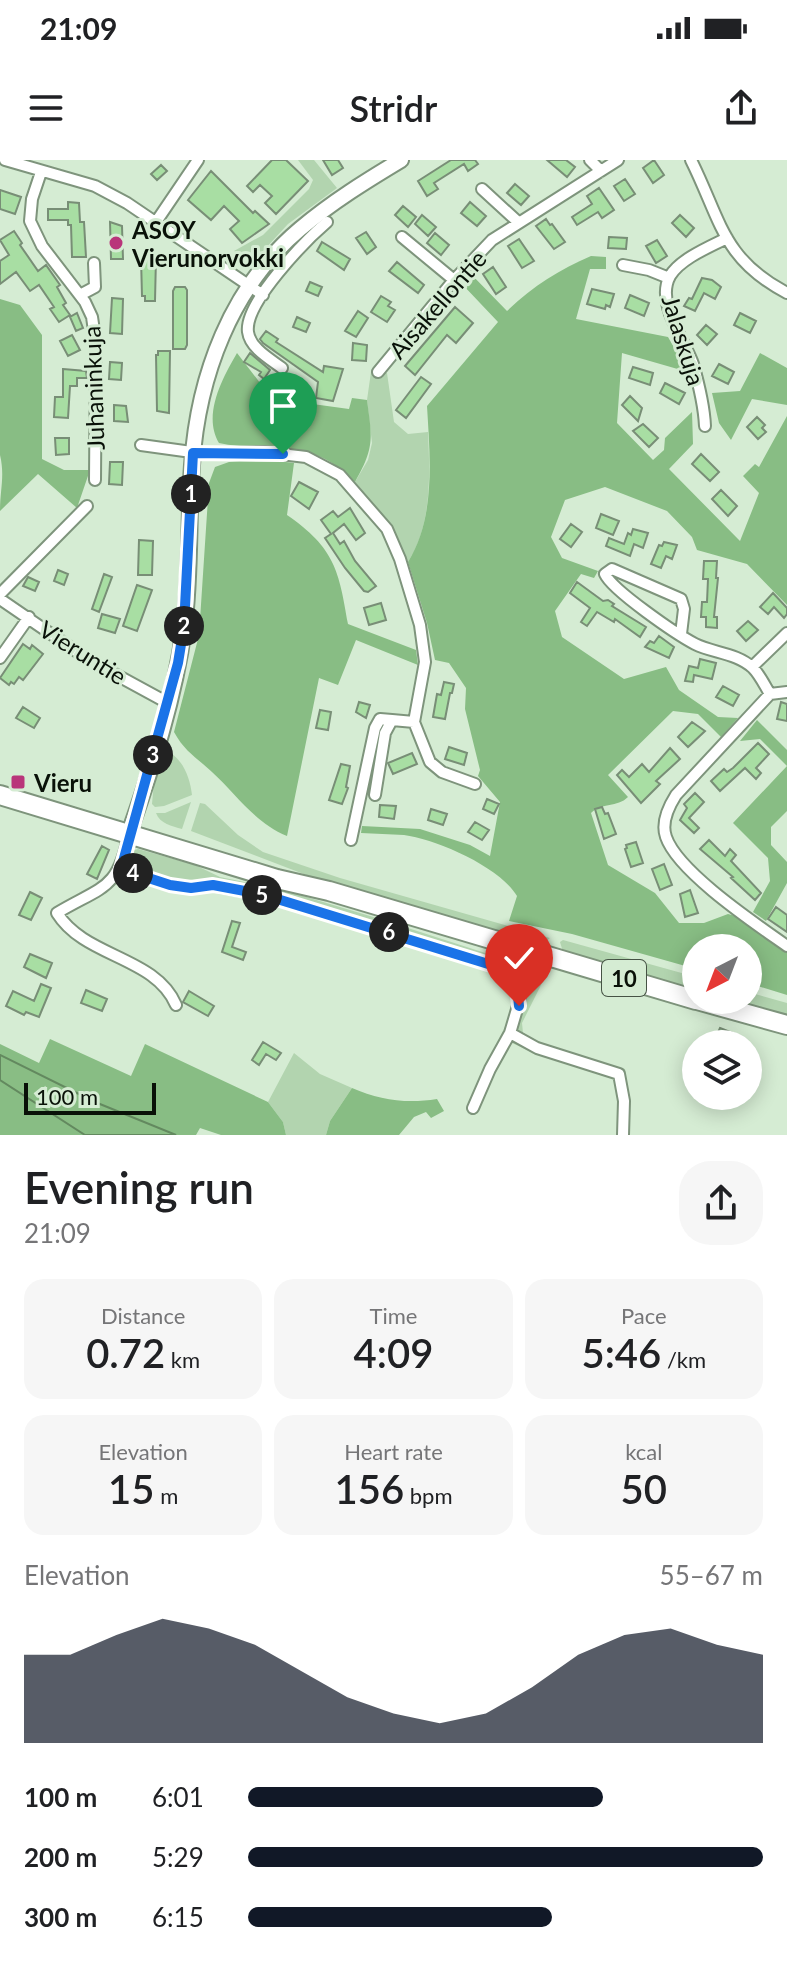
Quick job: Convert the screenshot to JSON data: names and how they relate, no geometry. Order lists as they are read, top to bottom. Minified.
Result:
{"streets":{"highway":["10"],"street":["Aisakellontie","Jalaskuja","Juhaninkuja","Vieruntie"]},"places":{"other":["ASOY Vierunorvokki"],"transit":["Vieru"]},"scale_bar":"100 m","north":"bottom left","page":{"status":"21:09","header":"Stridr","pins":["1","2","3","4","5","6"],"scale":"100 m","heading":["Evening run","21:09"],"stats":[["Distance","0.72 km"],["Time","4:09"],["Pace","5:46 /km"],["Elevation","15 m"],["Heart rate","156 bpm"],["kcal","50"]],"chart":["Elevation","55–67 m"],"list":[{"name":"100 m","note":"6:01"},{"name":"200 m","note":"5:29"},{"name":"300 m","note":"6:15"}]}}
